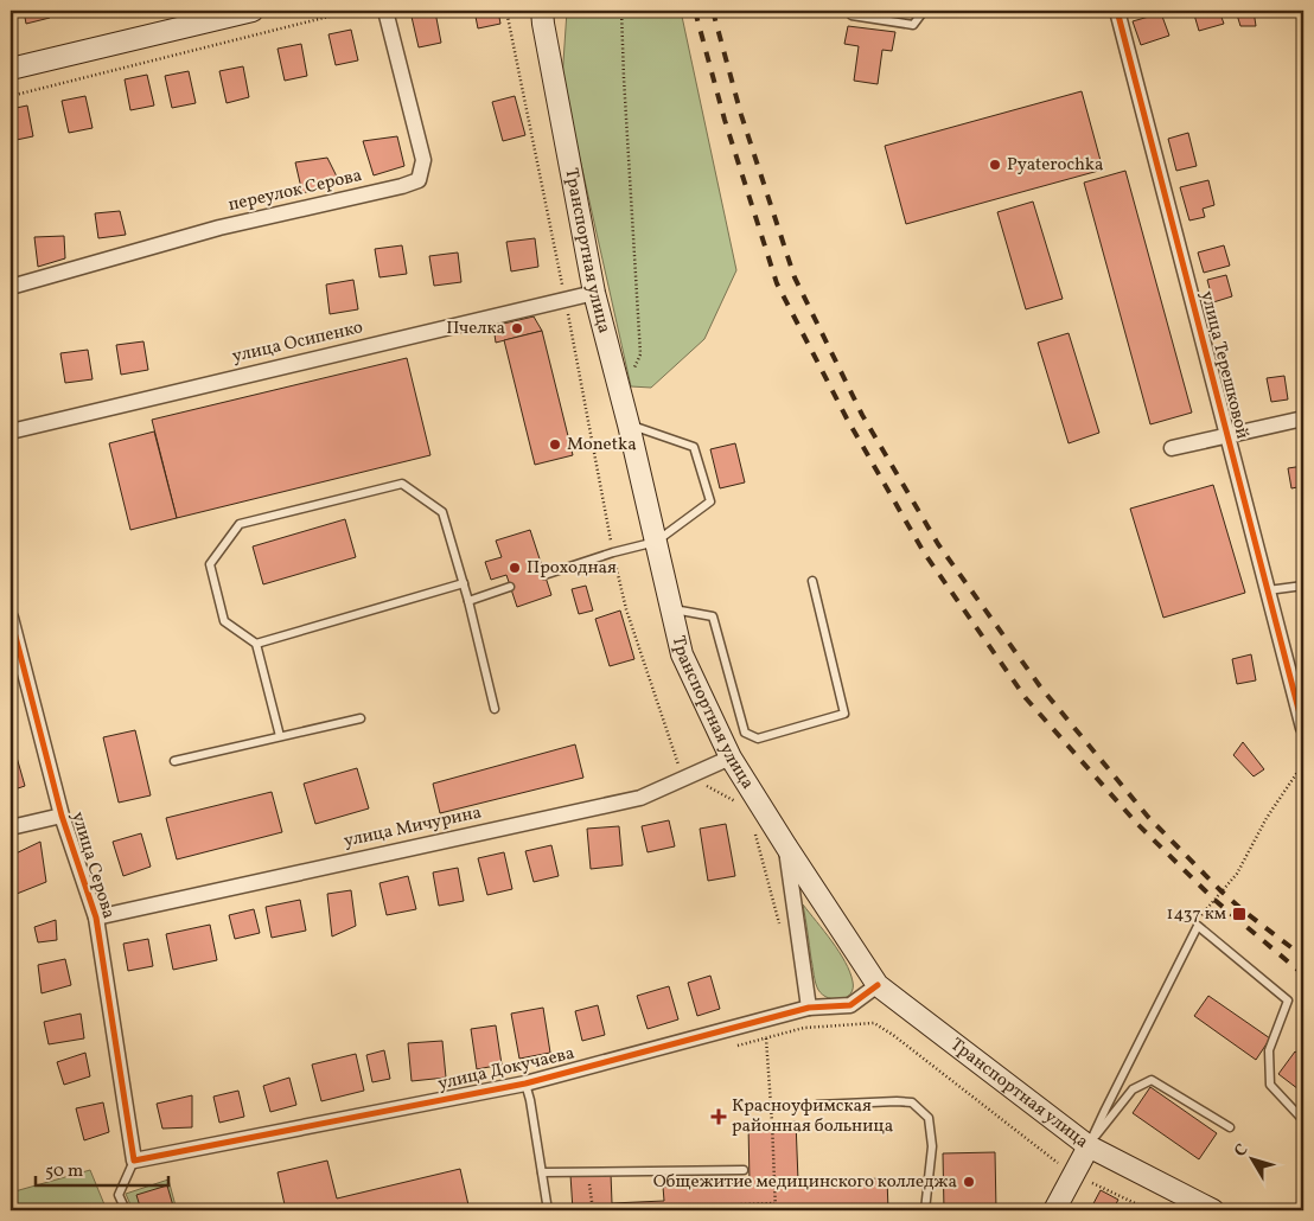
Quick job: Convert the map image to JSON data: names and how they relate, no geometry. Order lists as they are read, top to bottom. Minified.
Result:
{"streets":{"main road":["Транспортная улица"],"street":["переулок Серова","улица Осипенко","улица Терешковой","улица Мичурина","улица Серова","улица Докучаева"]},"crossings":[["Транспортная улица","улица Осипенко"],["Транспортная улица","улица Мичурина"],["Транспортная улица","улица Докучаева"],["улица Мичурина","улица Серова"],["улица Серова","улица Докучаева"]],"places":{"other":["Pyaterochka","Пчелка","Monetka","Проходная","Общежитие медицинского колледжа"],"transit":["1437 км"],"health":["Красноуфимская районная больница"]},"scale_bar":"50 m","north":"top left"}
